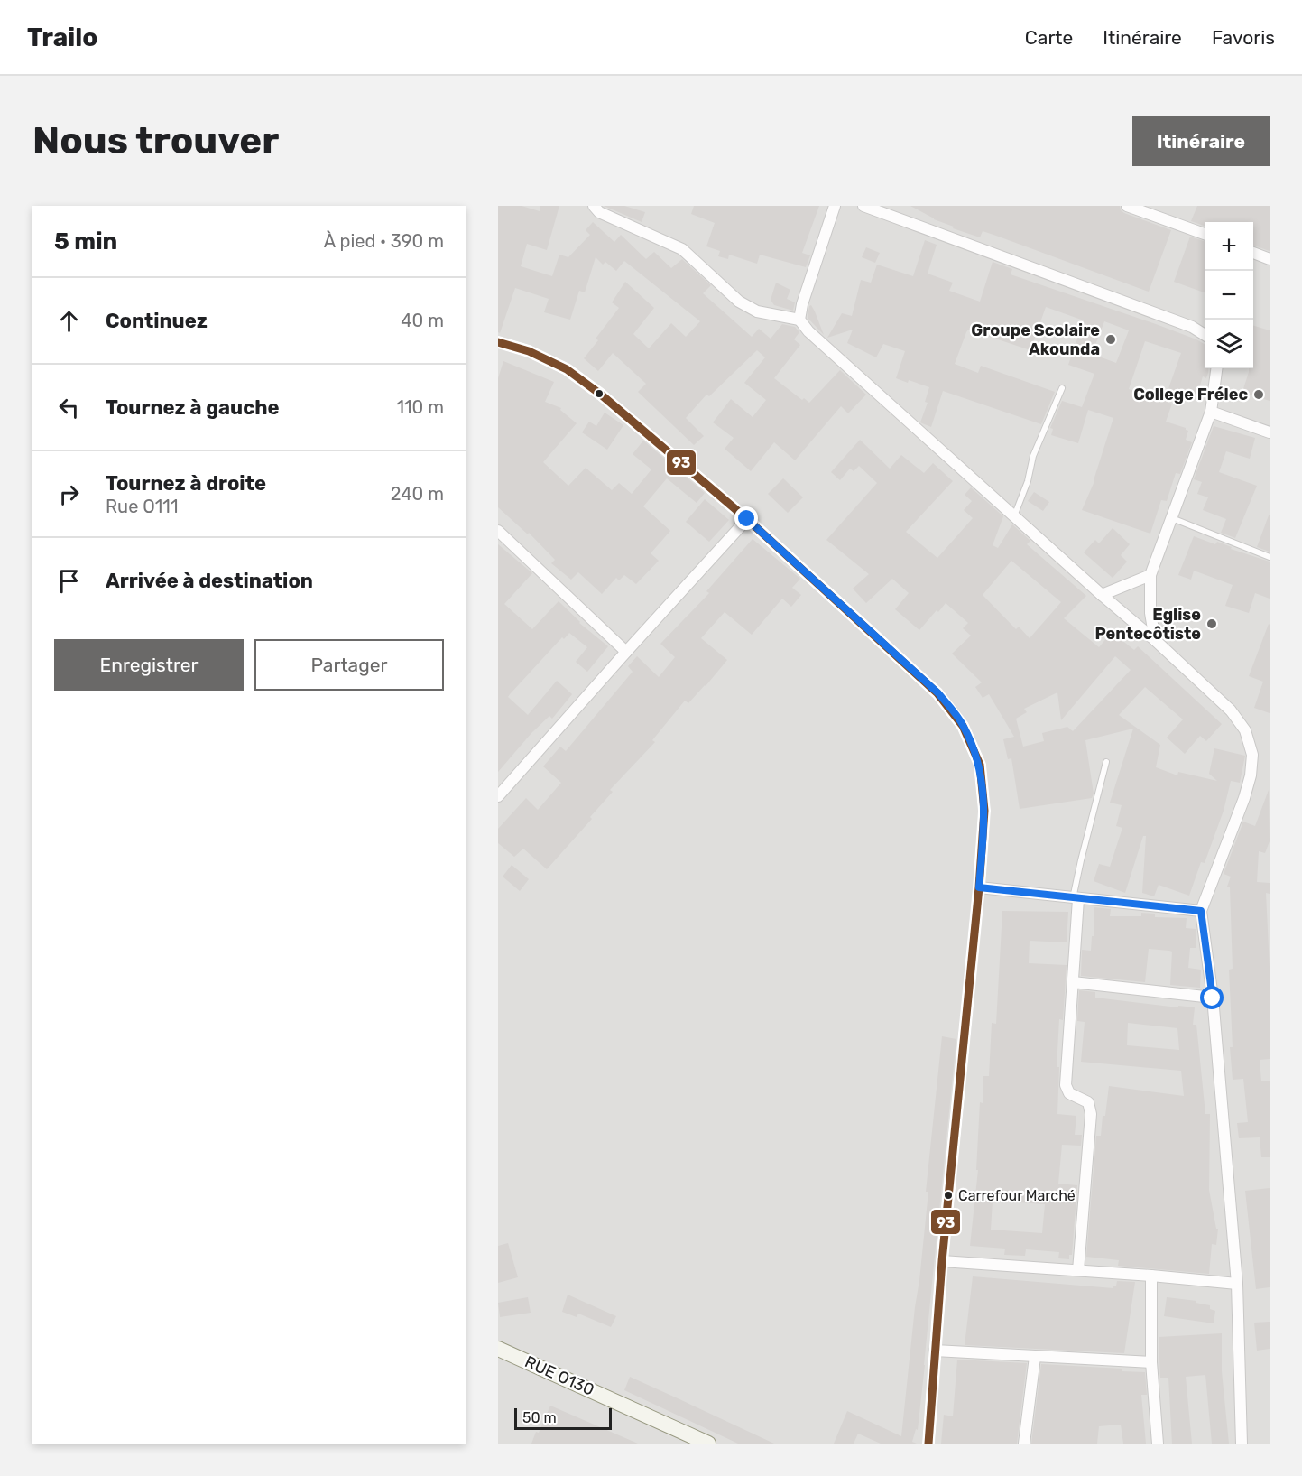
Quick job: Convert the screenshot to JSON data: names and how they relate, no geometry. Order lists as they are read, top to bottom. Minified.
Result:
{"streets":{"street":["RUE O130"]},"places":["Groupe Scolaire Akounda","College Frélec","Eglise Pentecôtiste","Carrefour Marché"],"lines":["transit line 93"],"scale_bar":"50 m","page":{"header":"Trailo","nav":["Carte","Itinéraire","Favoris"],"buttons":["Itinéraire",["Enregistrer","Partager"]],"title":"Nous trouver","heading":["5 min","À pied · 390 m"],"map_buttons":["+","−"],"list":[["Continuez","40 m"],["Tournez à gauche","110 m"],["Tournez à droite","Rue O111","240 m"],"Arrivée à destination"],"scale":"50 m"}}
